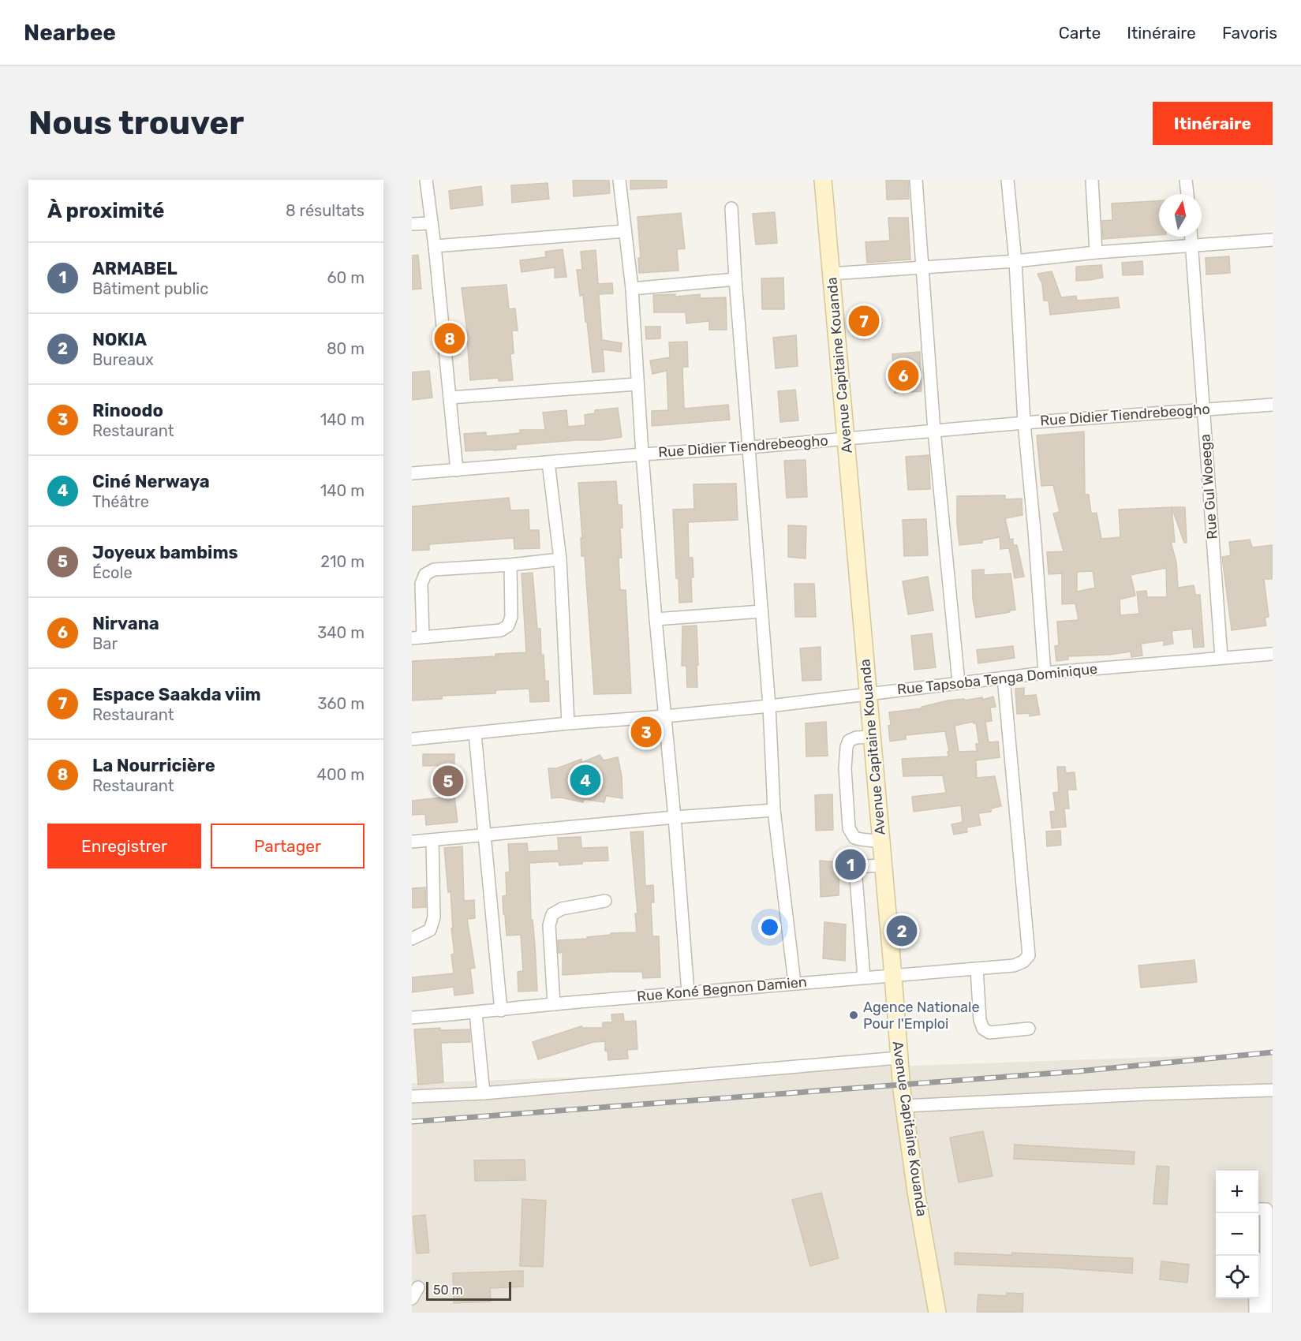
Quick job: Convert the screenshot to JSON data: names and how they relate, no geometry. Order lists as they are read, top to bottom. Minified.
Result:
{"streets":{"street":["Avenue Capitaine Kouanda","Rue Didier Tiendrebeogho","Rue Gul Woeega","Rue Tapsoba Tenga Dominique","Rue Koné Begnon Damien"]},"crossings":[["Avenue Capitaine Kouanda","Rue Didier Tiendrebeogho"],["Avenue Capitaine Kouanda","Rue Tapsoba Tenga Dominique"],["Avenue Capitaine Kouanda","Rue Koné Begnon Damien"],["Rue Didier Tiendrebeogho","Rue Gul Woeega"],["Rue Gul Woeega","Rue Tapsoba Tenga Dominique"],["Rue Tapsoba Tenga Dominique","Rue Koné Begnon Damien"]],"places":["Agence Nationale Pour l'Emploi"],"scale_bar":"50 m","north":"top","page":{"header":"Nearbee","nav":["Carte","Itinéraire","Favoris"],"buttons":["Itinéraire",["Enregistrer","Partager"]],"title":"Nous trouver","heading":["À proximité","8 résultats"],"list":[{"mark":"1","name":"ARMABEL","note":"Bâtiment public","value":"60 m"},{"mark":"2","name":"NOKIA","note":"Bureaux","value":"80 m"},{"mark":"3","name":"Rinoodo","note":"Restaurant","value":"140 m"},{"mark":"4","name":"Ciné Nerwaya","note":"Théâtre","value":"140 m"},{"mark":"5","name":"Joyeux bambims","note":"École","value":"210 m"},{"mark":"6","name":"Nirvana","note":"Bar","value":"340 m"},{"mark":"7","name":"Espace Saakda viim","note":"Restaurant","value":"360 m"},{"mark":"8","name":"La Nourricière","note":"Restaurant","value":"400 m"}],"pins":["7","8","6","3","4","5","1","2"],"map_buttons":["+","−"],"scale":"50 m"}}
